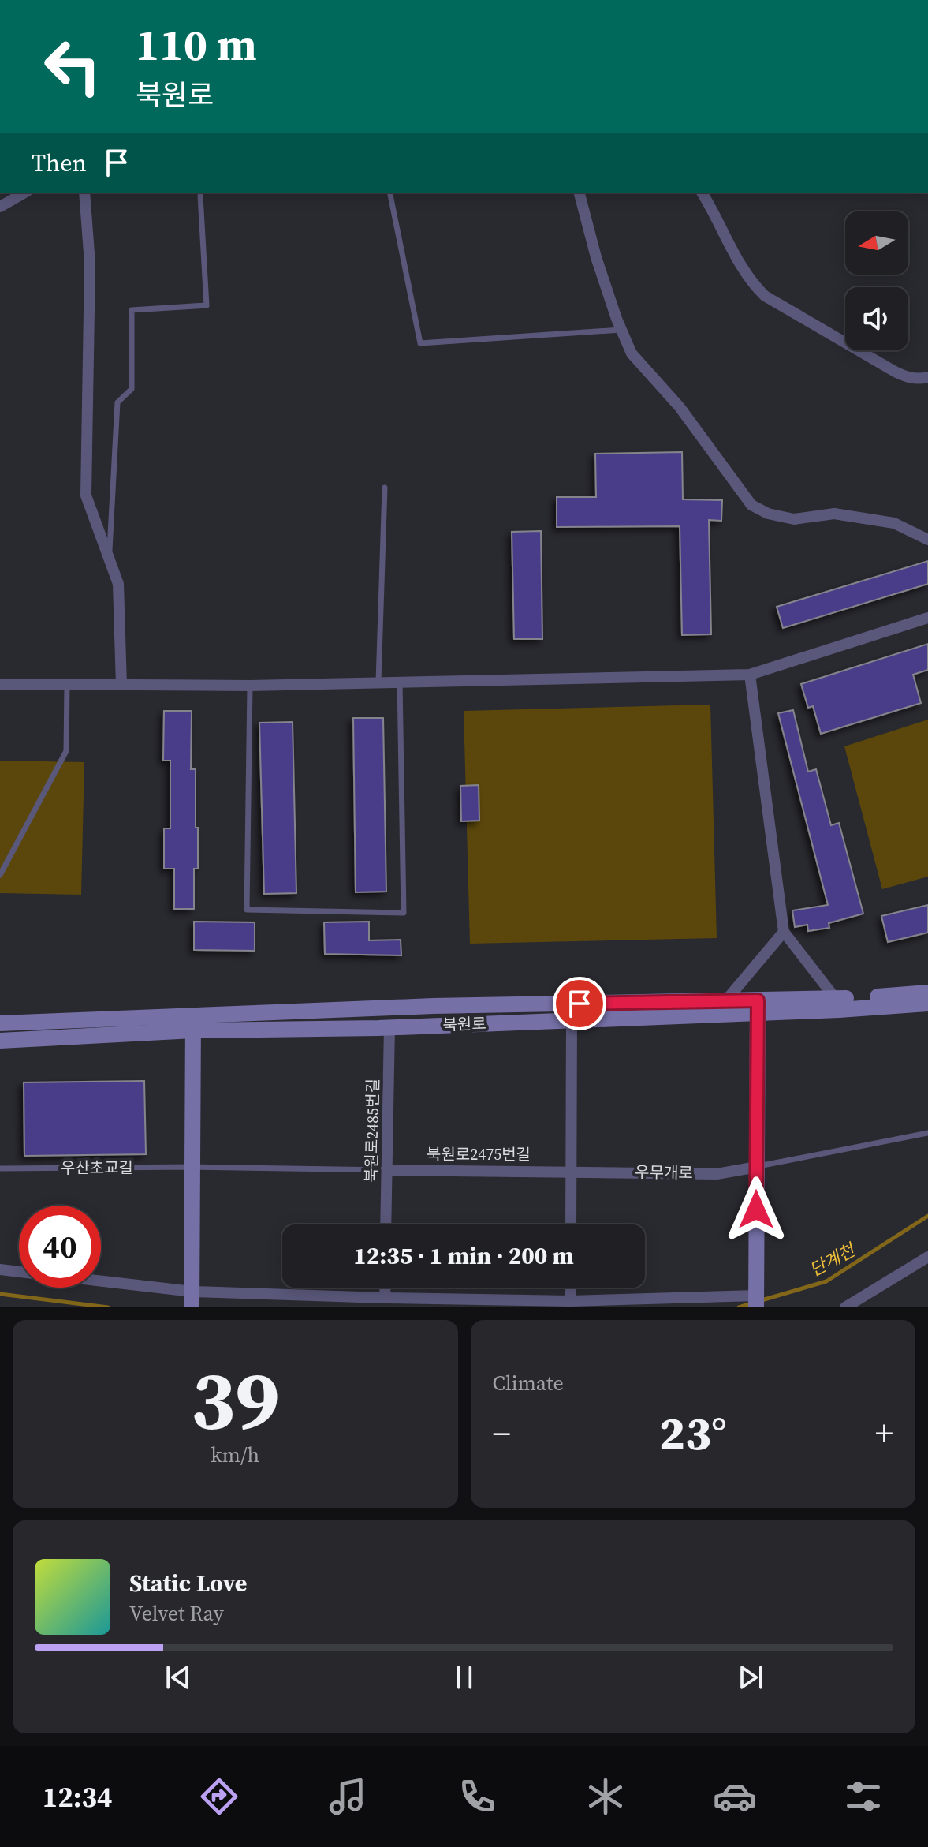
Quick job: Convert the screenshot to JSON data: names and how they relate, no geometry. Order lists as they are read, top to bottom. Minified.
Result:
{"streets":{"street":["북원로","북원로2485번길","북원로2475번길","우무개로"],"lane":["우산초교길"]},"crossings":[["북원로","북원로2485번길"],["북원로2485번길","북원로2475번길"],["북원로2485번길","우산초교길"],["북원로2475번길","우산초교길"],["북원로2475번길","우무개로"]],"water":["단계천"],"north":"left","page":{"turn":["110 m","북원로"],"then":"Then","limit":"40","trip":"12:35 · 1 min · 200 m","tile":[["39","km/h"],"Climate"],"heat":["−","23°","+"],"song":["Static Love","Velvet Ray"],"tabs":"12:34"}}
